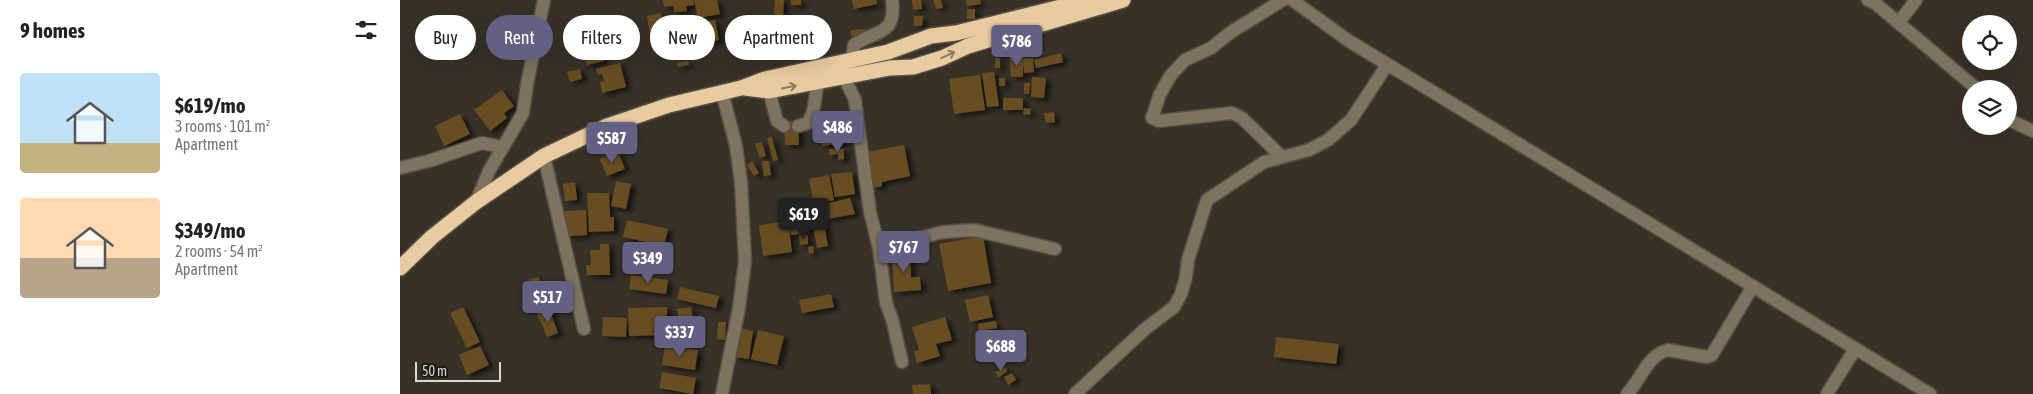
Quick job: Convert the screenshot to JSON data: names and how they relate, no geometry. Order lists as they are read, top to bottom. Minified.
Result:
{"scale_bar":"50 m","page":{"heading":"9 homes","chip":["Buy","Rent","Filters","New","Apartment"],"price":["$786","$486","$587","$619","$767","$349","$517","$337","$688"],"list":[{"name":"$619/mo","note":"3 rooms · 101 m² · Apartment"},{"name":"$349/mo","note":"2 rooms · 54 m² · Apartment"}],"scale":"50 m"}}
